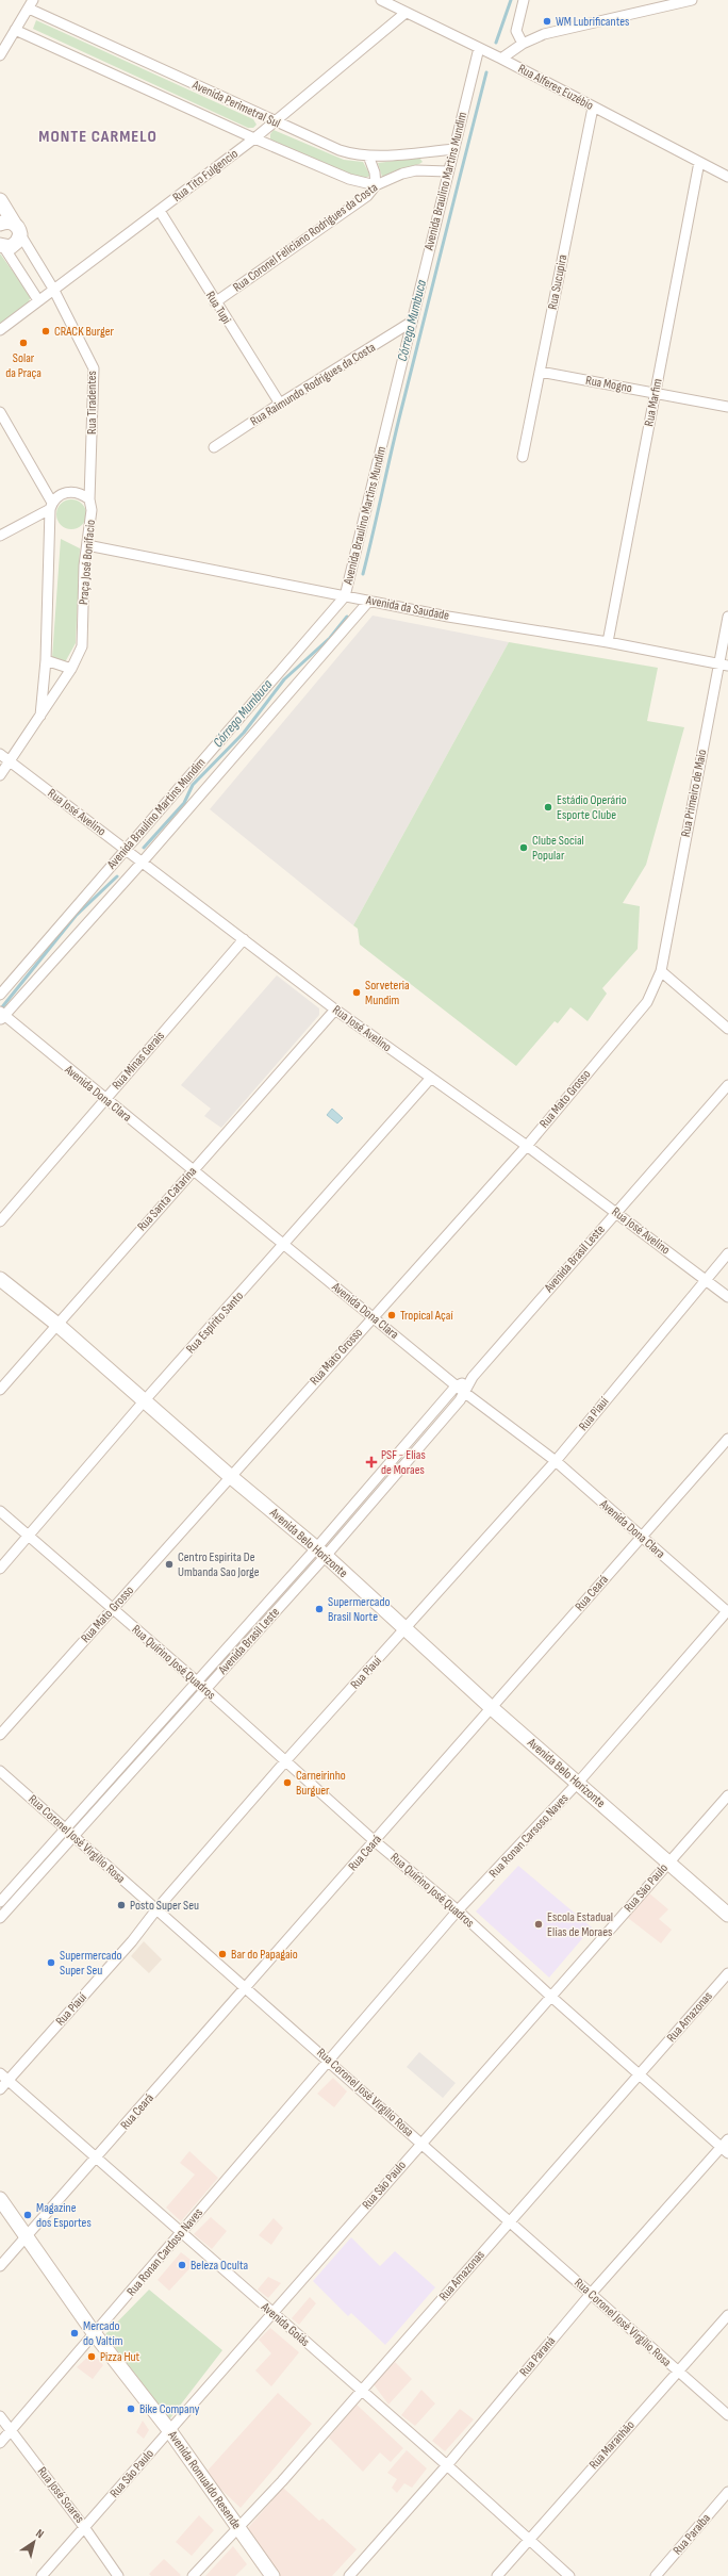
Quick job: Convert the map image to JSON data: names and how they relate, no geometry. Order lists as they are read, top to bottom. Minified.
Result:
{"streets":{"street":["Rua Alferes Euzébio","Avenida Perimetral Sul","Rua Tito Fulgencio","Avenida Braulino Martins Mundim","Rua Coronel Feliciano Rodrigues da Costa","Rua Sucupira","Rua Tupi","Rua Raimundo Rodrigues da Costa","Rua Mogno","Rua Tiradentes","Rua Marfim","Praça José Bonifacio","Avenida da Saudade","Rua Primeiro de Maio","Rua José Avelino","Rua Minas Gerais","Avenida Dona Clara","Rua Mato Grosso","Rua Santa Catarina","Avenida Brasil Leste","Rua Espírito Santo","Rua Piauí","Avenida Belo Horizonte","Rua Ceará","Rua Quirino José Quadros","Rua Ronan Carsoso Naves","Rua Coronel José Virgílio Rosa","Rua São Paulo","Rua Amazonas","Rua Ronan Cardoso Naves","Avenida Goiás","Rua Paraná","Rua Maranhão","Avenida Romualdo Resende","Rua José Soares","Rua Paraíba"]},"crossings":[["Rua Alferes Euzébio","Rua Tito Fulgencio"],["Rua Alferes Euzébio","Avenida Braulino Martins Mundim"],["Rua Alferes Euzébio","Rua Sucupira"],["Rua Alferes Euzébio","Rua Marfim"],["Avenida Perimetral Sul","Rua Tito Fulgencio"],["Avenida Perimetral Sul","Avenida Braulino Martins Mundim"],["Avenida Perimetral Sul","Rua Coronel Feliciano Rodrigues da Costa"],["Rua Tito Fulgencio","Rua Tupi"],["Rua Tito Fulgencio","Rua Tiradentes"],["Avenida Braulino Martins Mundim","Rua Coronel Feliciano Rodrigues da Costa"],["Avenida Braulino Martins Mundim","Rua Raimundo Rodrigues da Costa"],["Avenida Braulino Martins Mundim","Avenida da Saudade"],["Avenida Braulino Martins Mundim","Rua José Avelino"],["Avenida Braulino Martins Mundim","Avenida Dona Clara"],["Rua Coronel Feliciano Rodrigues da Costa","Rua Tupi"],["Rua Sucupira","Rua Mogno"],["Rua Tupi","Rua Raimundo Rodrigues da Costa"],["Rua Mogno","Rua Marfim"],["Rua Tiradentes","Praça José Bonifacio"],["Rua Marfim","Avenida da Saudade"],["Praça José Bonifacio","Avenida da Saudade"],["Praça José Bonifacio","Rua José Avelino"],["Avenida da Saudade","Rua Primeiro de Maio"],["Rua Primeiro de Maio","Rua Mato Grosso"],["Rua José Avelino","Rua Minas Gerais"],["Rua José Avelino","Rua Mato Grosso"],["Rua José Avelino","Rua Santa Catarina"],["Rua José Avelino","Avenida Brasil Leste"],["Rua José Avelino","Rua Espírito Santo"],["Rua José Avelino","Rua Piauí"],["Rua Minas Gerais","Avenida Dona Clara"],["Avenida Dona Clara","Rua Mato Grosso"],["Avenida Dona Clara","Rua Santa Catarina"],["Avenida Dona Clara","Avenida Brasil Leste"],["Avenida Dona Clara","Rua Espírito Santo"],["Avenida Dona Clara","Rua Piauí"],["Avenida Dona Clara","Rua Ceará"],["Avenida Dona Clara","Rua Ronan Carsoso Naves"],["Rua Mato Grosso","Avenida Belo Horizonte"],["Rua Mato Grosso","Rua Quirino José Quadros"],["Rua Santa Catarina","Avenida Belo Horizonte"],["Avenida Brasil Leste","Avenida Belo Horizonte"],["Avenida Brasil Leste","Rua Quirino José Quadros"],["Avenida Brasil Leste","Rua Coronel José Virgílio Rosa"],["Rua Espírito Santo","Avenida Belo Horizonte"],["Rua Espírito Santo","Rua Quirino José Quadros"],["Rua Piauí","Avenida Belo Horizonte"],["Rua Piauí","Rua Quirino José Quadros"],["Rua Piauí","Rua Coronel José Virgílio Rosa"],["Rua Piauí","Avenida Goiás"],["Avenida Belo Horizonte","Rua Ceará"],["Avenida Belo Horizonte","Rua Ronan Carsoso Naves"],["Avenida Belo Horizonte","Rua São Paulo"],["Rua Ceará","Rua Quirino José Quadros"],["Rua Ceará","Rua Coronel José Virgílio Rosa"],["Rua Ceará","Avenida Goiás"],["Rua Ceará","Avenida Romualdo Resende"],["Rua Quirino José Quadros","Rua Ronan Carsoso Naves"],["Rua Quirino José Quadros","Rua São Paulo"],["Rua Quirino José Quadros","Rua Amazonas"],["Rua Quirino José Quadros","Rua Paraná"],["Rua Ronan Carsoso Naves","Rua Coronel José Virgílio Rosa"],["Rua Ronan Carsoso Naves","Rua Ronan Cardoso Naves"],["Rua Coronel José Virgílio Rosa","Rua São Paulo"],["Rua Coronel José Virgílio Rosa","Rua Amazonas"],["Rua Coronel José Virgílio Rosa","Rua Ronan Cardoso Naves"],["Rua Coronel José Virgílio Rosa","Rua Paraná"],["Rua Coronel José Virgílio Rosa","Rua Maranhão"],["Rua São Paulo","Avenida Goiás"],["Rua São Paulo","Avenida Romualdo Resende"],["Rua São Paulo","Rua José Soares"],["Rua Amazonas","Avenida Goiás"],["Rua Amazonas","Avenida Romualdo Resende"],["Rua Ronan Cardoso Naves","Avenida Goiás"],["Rua Ronan Cardoso Naves","Avenida Romualdo Resende"],["Rua Ronan Cardoso Naves","Rua José Soares"],["Avenida Goiás","Rua Paraná"],["Avenida Goiás","Rua Maranhão"]],"districts":["MONTE CARMELO"],"water":["Córrego Mumbuca"],"places":{"other":["WM Lubrificantes","CRACK Burger","Solar da Praça","Estádio Operário Esporte Clube","Clube Social Popular","Sorveteria Mundim","Tropical Açaí","Centro Espirita De Umbanda Sao Jorge","Supermercado Brasil Norte","Carneirinho Burguer","Posto Super Seu","Escola Estadual Elias de Moraes","Bar do Papagaio","Supermercado Super Seu","Magazine dos Esportes","Beleza Oculta","Mercado do Valtim","Pizza Hut","Bike Company"],"health":["PSF - Elias de Moraes"]},"north":"top right"}
